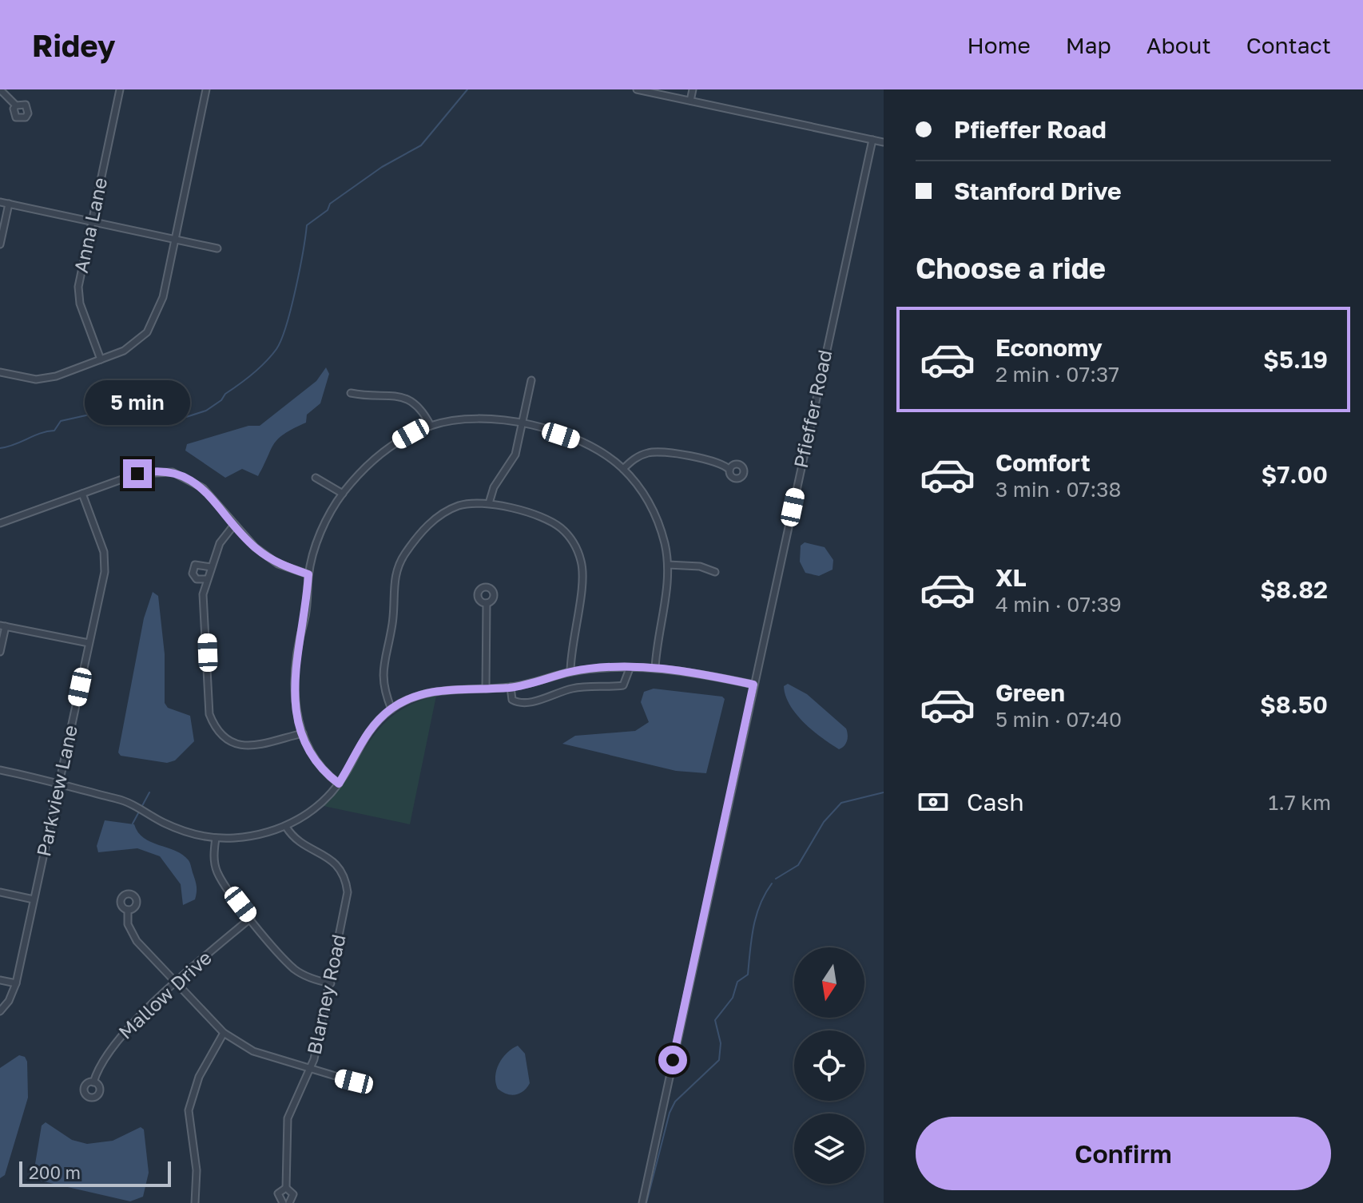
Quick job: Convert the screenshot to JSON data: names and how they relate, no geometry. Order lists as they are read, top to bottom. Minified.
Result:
{"streets":{"street":["Anna Lane","Pfieffer Road","Parkview Lane","Blarney Road","Mallow Drive"]},"scale_bar":"200 m","north":"bottom","page":{"header":"Ridey","nav":["Home","Map","About","Contact"],"banner":["Pfieffer Road","Stanford Drive"],"heading":"Choose a ride","list":[{"name":"Economy","note":"2 min · 07:37","value":"$5.19"},{"name":"Comfort","note":"3 min · 07:38","value":"$7.00"},{"name":"XL","note":"4 min · 07:39","value":"$8.82"},{"name":"Green","note":"5 min · 07:40","value":"$8.50"}],"bubble":"5 min","pay":["Cash","1.7 km"],"buttons":"Confirm","scale":"200 m"}}
